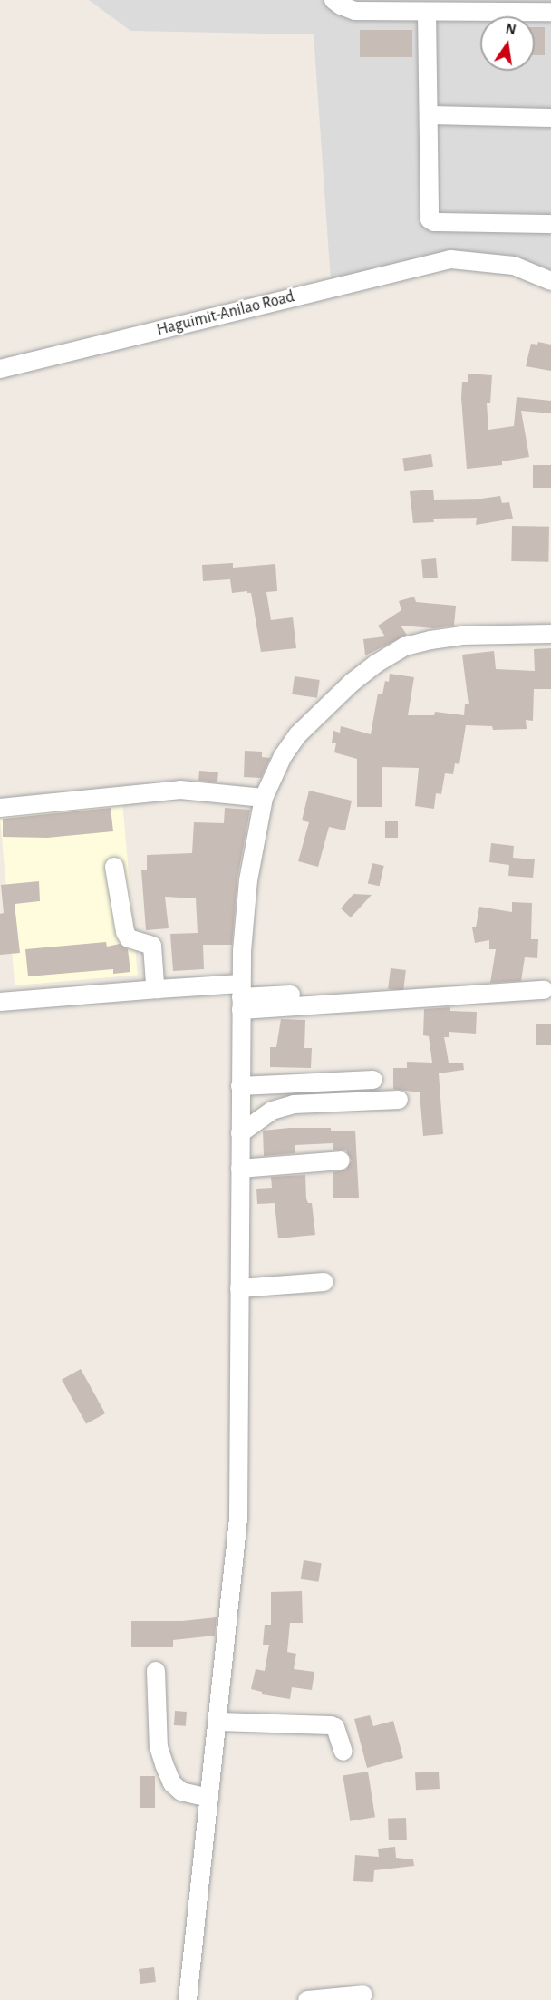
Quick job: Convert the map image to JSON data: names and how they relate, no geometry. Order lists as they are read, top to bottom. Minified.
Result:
{"streets":{"street":["Haguimit-Anilao Road"]},"north":"top"}
